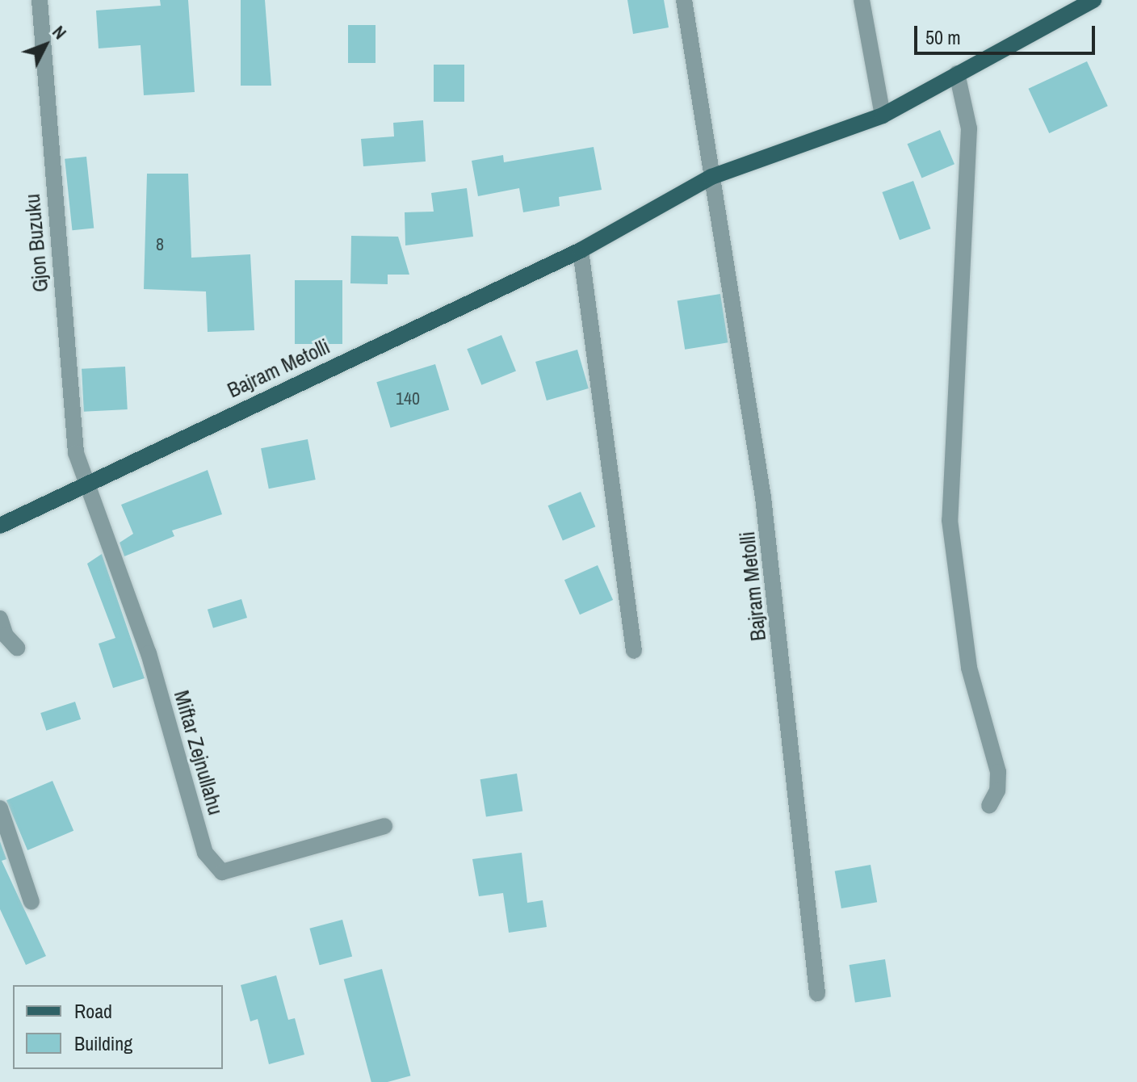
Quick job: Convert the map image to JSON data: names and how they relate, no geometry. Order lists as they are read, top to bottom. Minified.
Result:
{"streets":{"main road":["Bajram Metolli"],"street":["Gjon Buzuku","Miftar Zejnullahu"]},"crossings":[["Gjon Buzuku","Bajram Metolli"],["Gjon Buzuku","Miftar Zejnullahu"],["Bajram Metolli","Miftar Zejnullahu"]],"house_numbers":["8","140"],"legend":["Road","Building"],"scale_bar":"50 m","north":"top right"}
